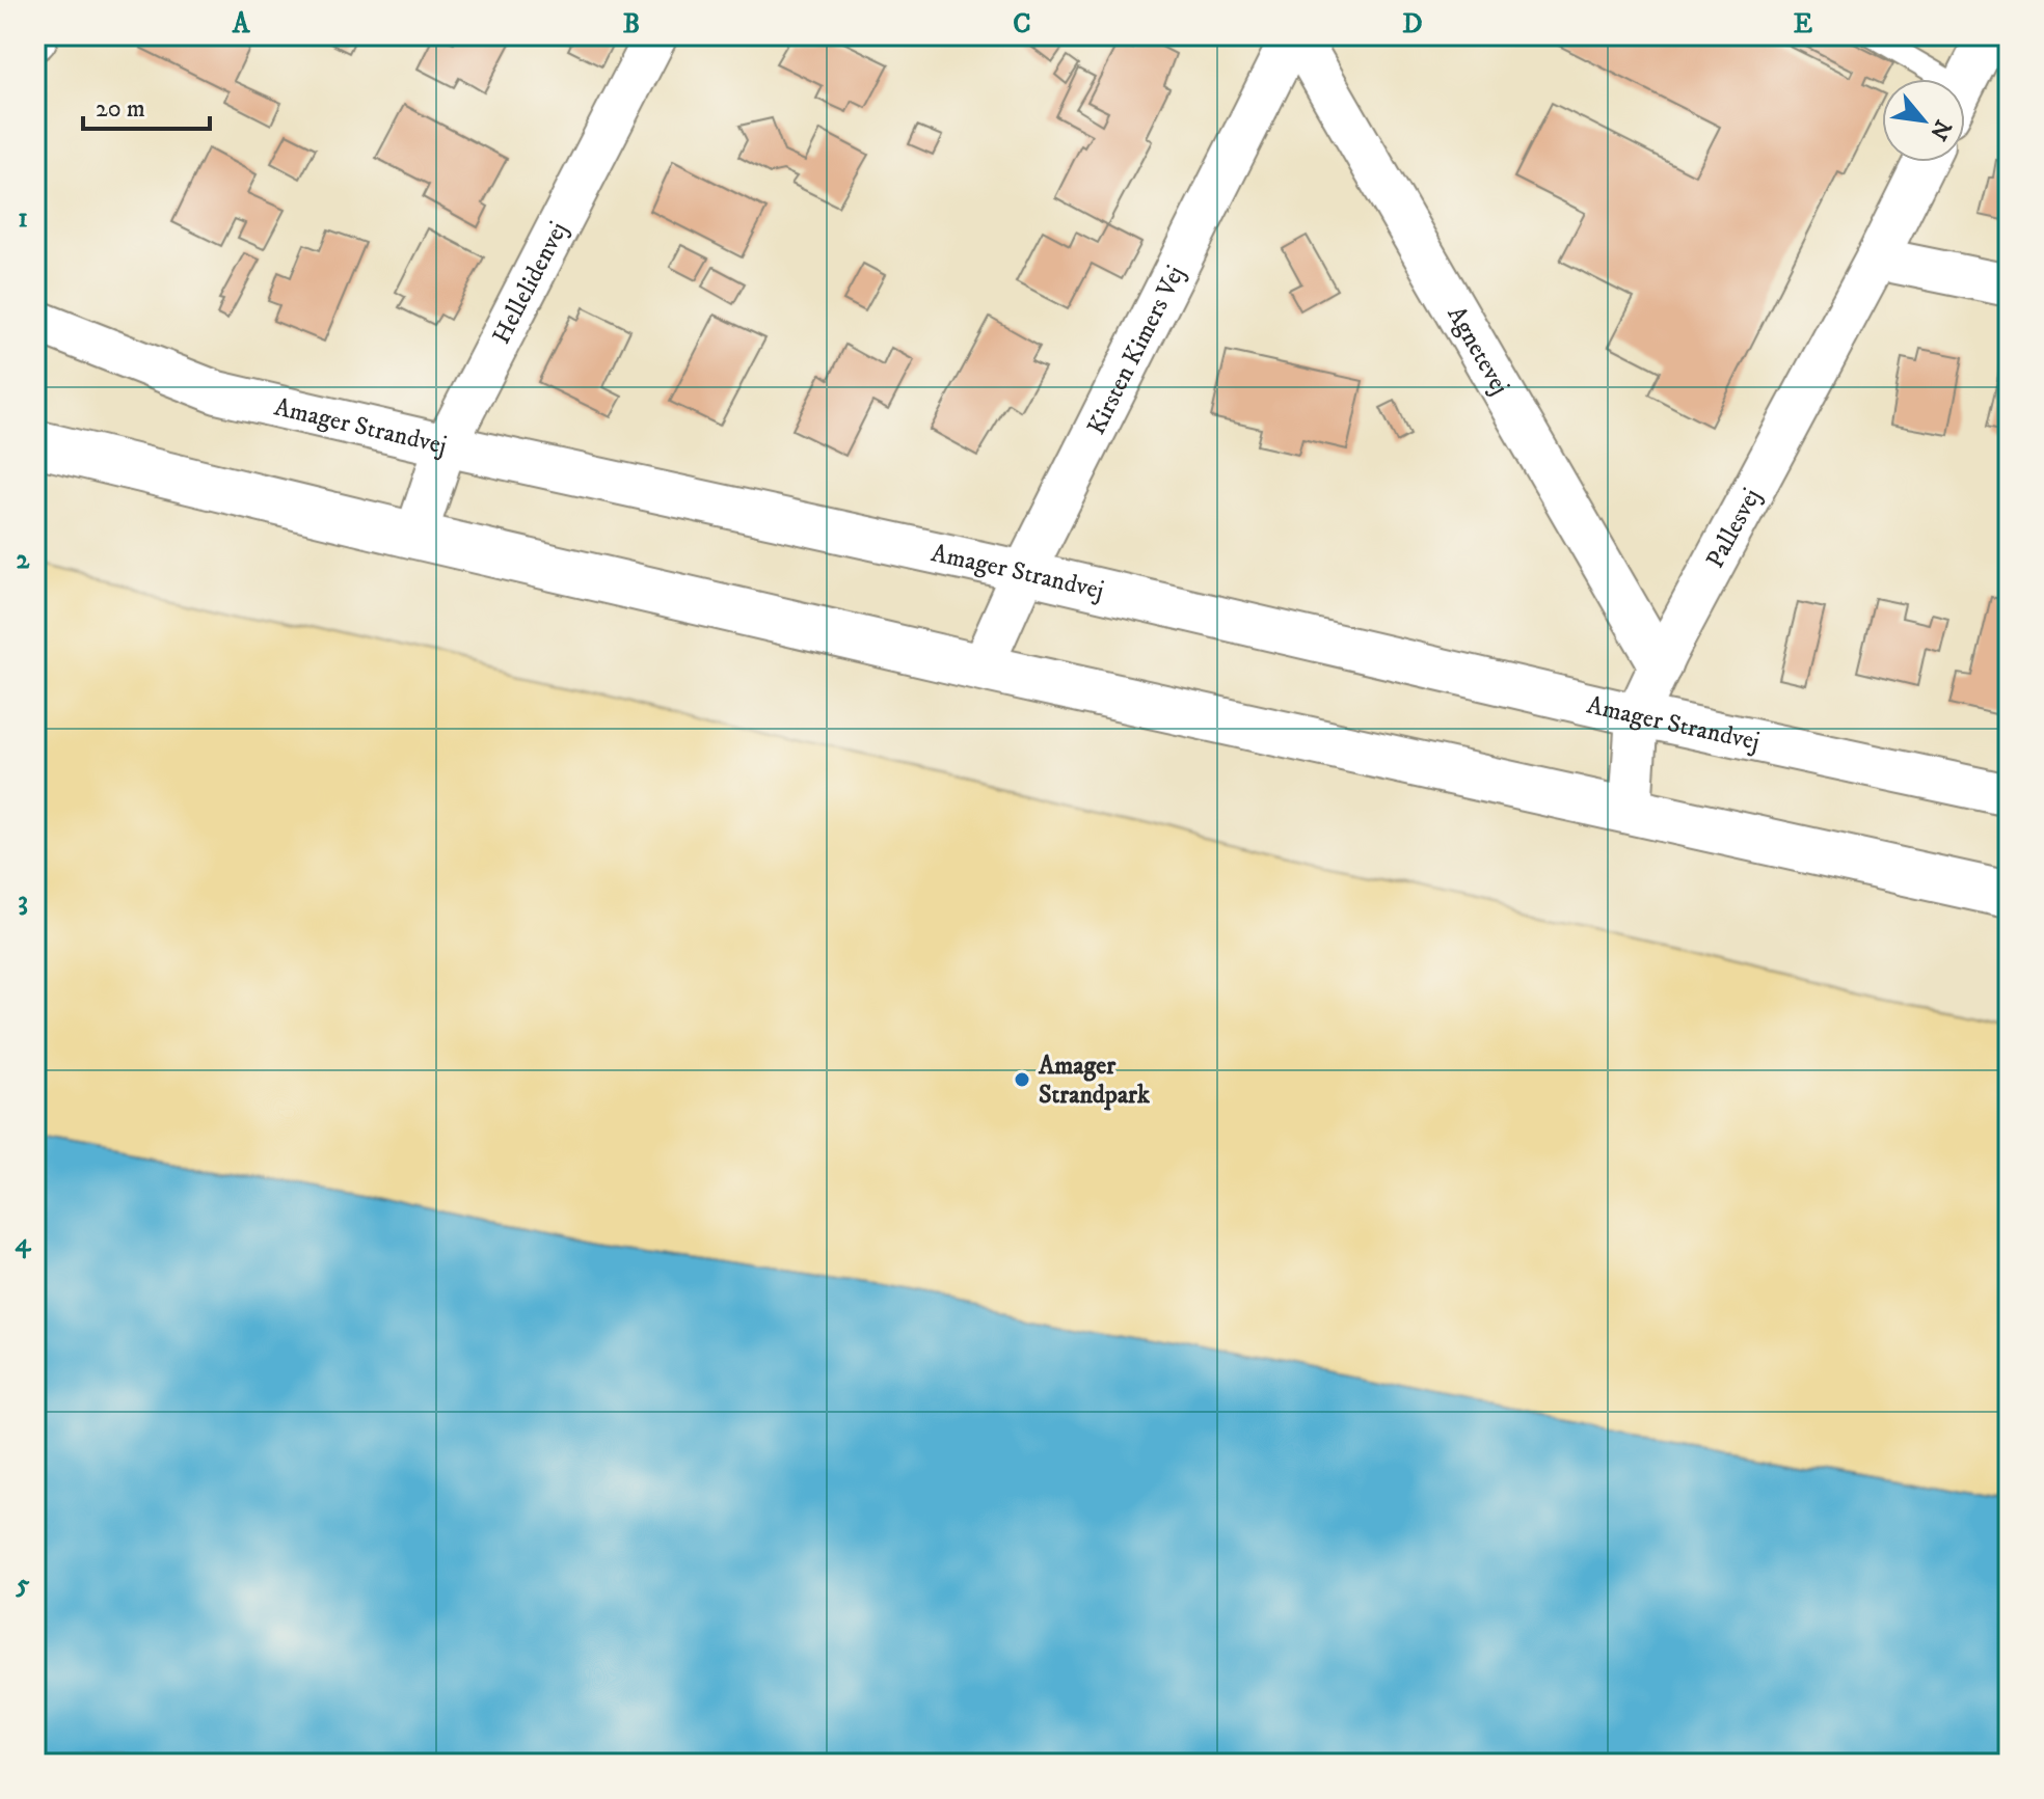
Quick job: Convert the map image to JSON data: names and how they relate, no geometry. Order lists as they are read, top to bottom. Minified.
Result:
{"streets":{"street":["Hellelidenvej","Kirsten Kimers Vej","Agnetevej","Amager Strandvej","Pallesvej"]},"crossings":[["Hellelidenvej","Amager Strandvej"],["Kirsten Kimers Vej","Agnetevej"],["Kirsten Kimers Vej","Amager Strandvej"],["Agnetevej","Pallesvej"],["Amager Strandvej","Pallesvej"]],"places":["Amager Strandpark"],"scale_bar":"20 m","north":"bottom right","grid":{"columns":["A","B","C","D","E"],"rows":["1","2","3","4","5"]}}
